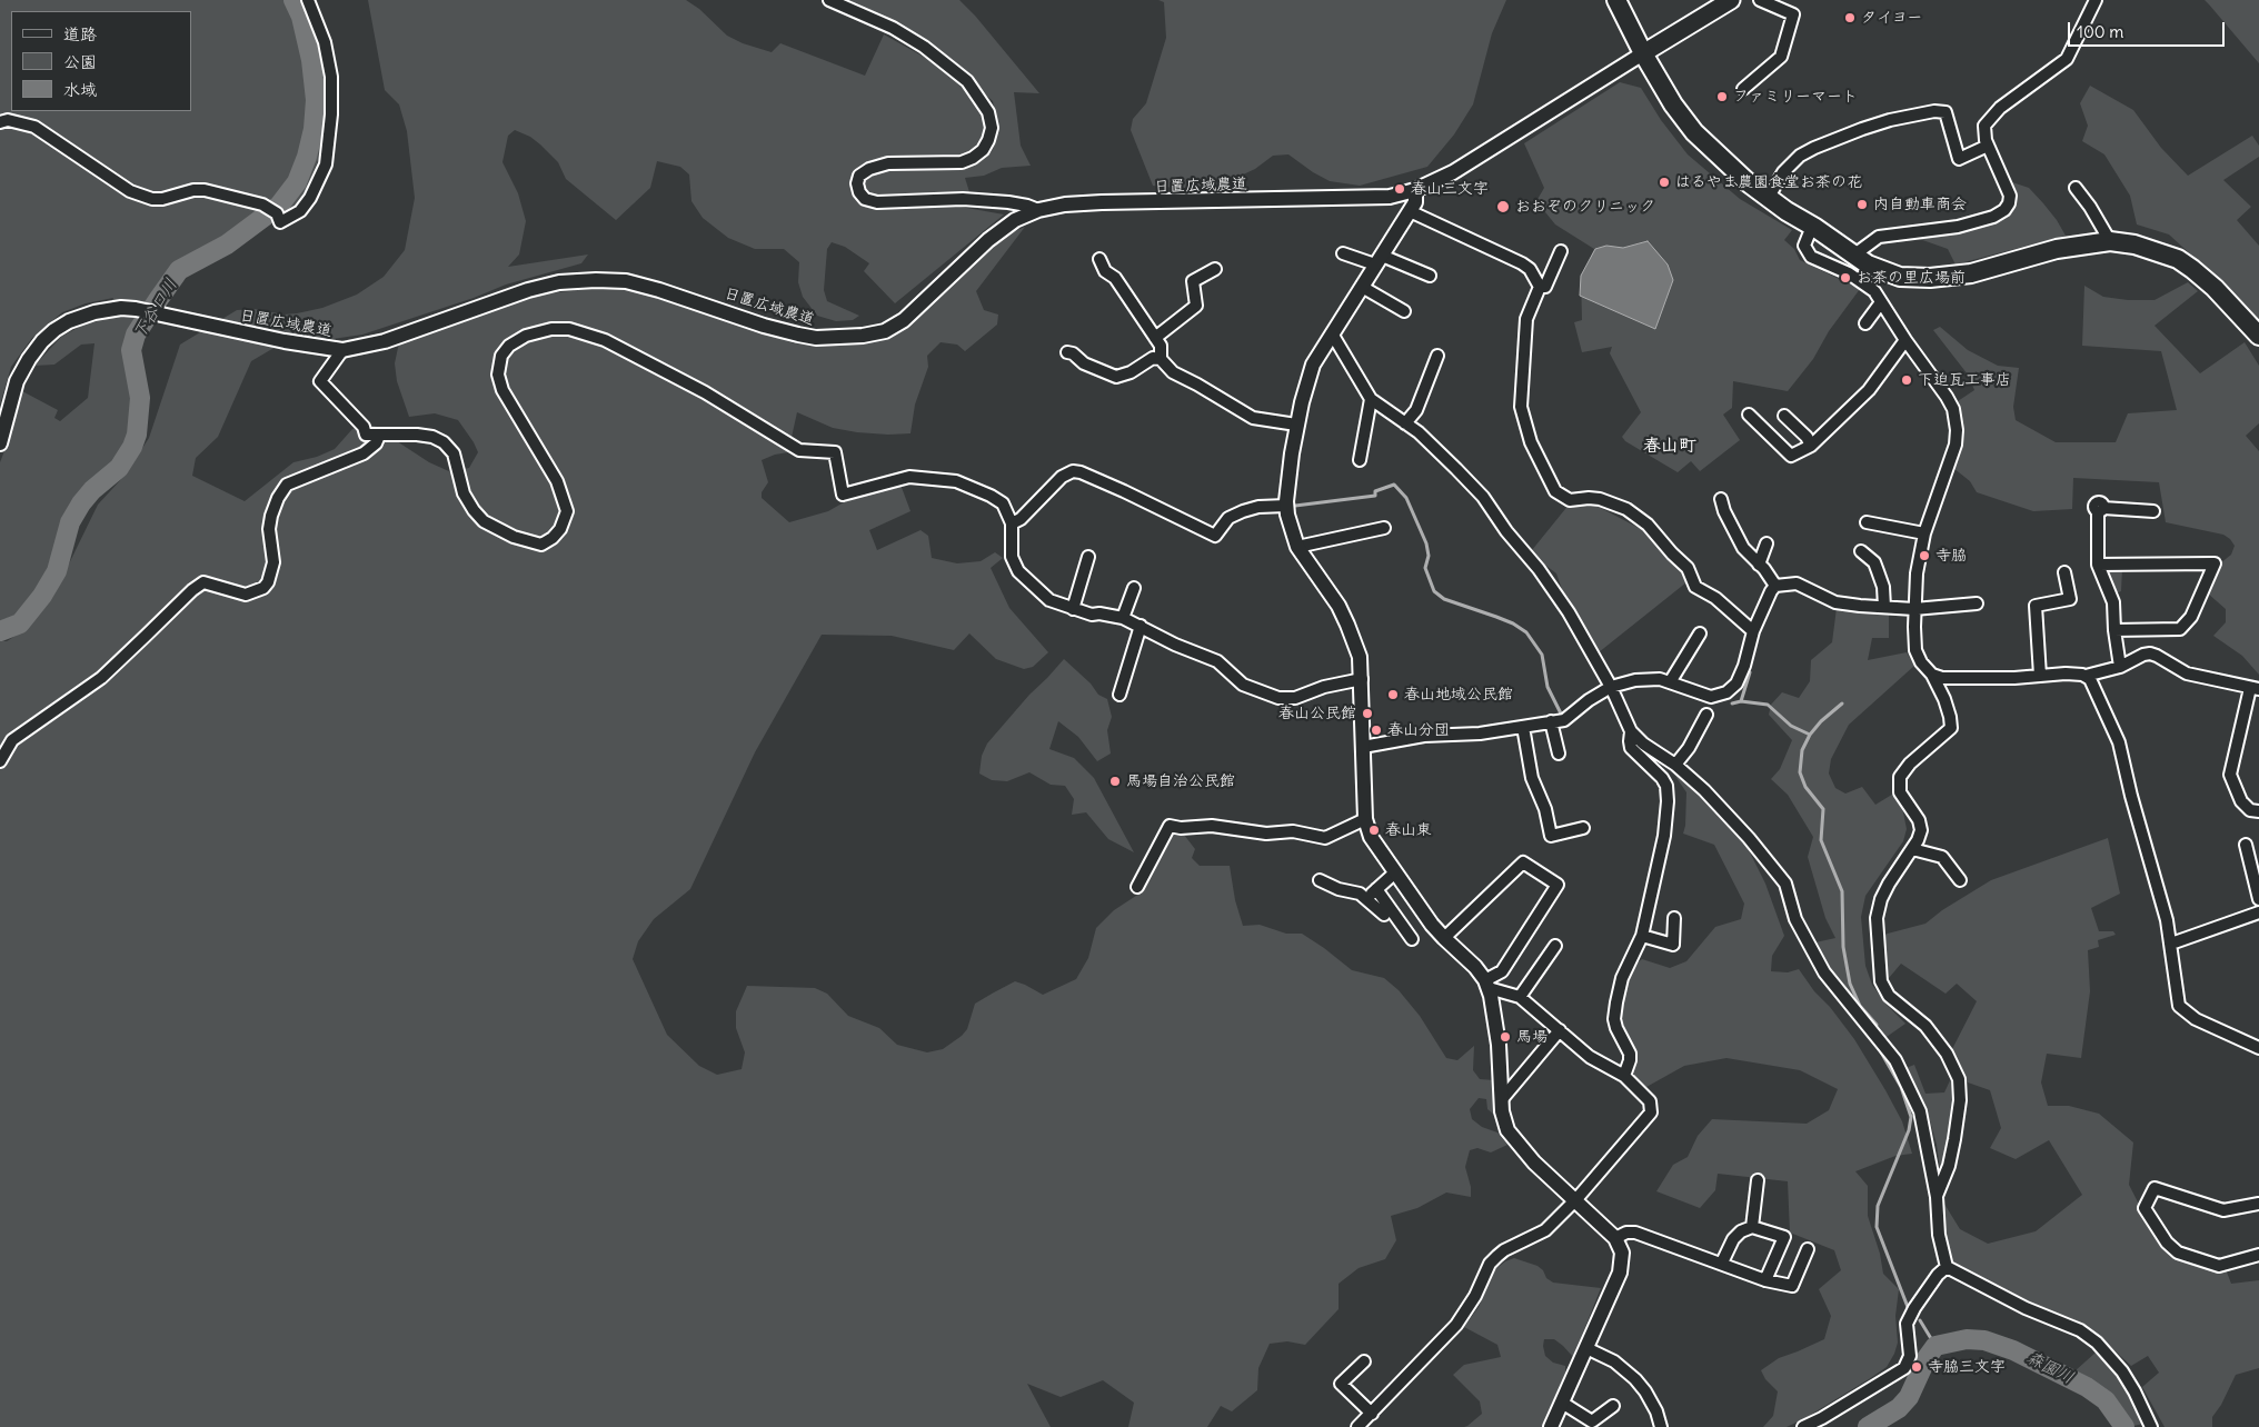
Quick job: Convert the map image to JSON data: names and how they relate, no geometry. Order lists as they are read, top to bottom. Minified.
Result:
{"streets":{"street":["日置広域農道"]},"districts":["春山町"],"water":["下谷口川","森園川"],"places":["タイヨー","ファミリーマート","はるやま農園食堂お茶の花","春山三文字","内自動車商会","おおぞのクリニック","お茶の里広場前","下迫瓦工事店","寺脇","春山地域公民館","春山公民館","春山分団","馬場自治公民館","春山東","馬場","寺脇三文字"],"legend":["道路","公園","水域"],"scale_bar":"100 m"}
